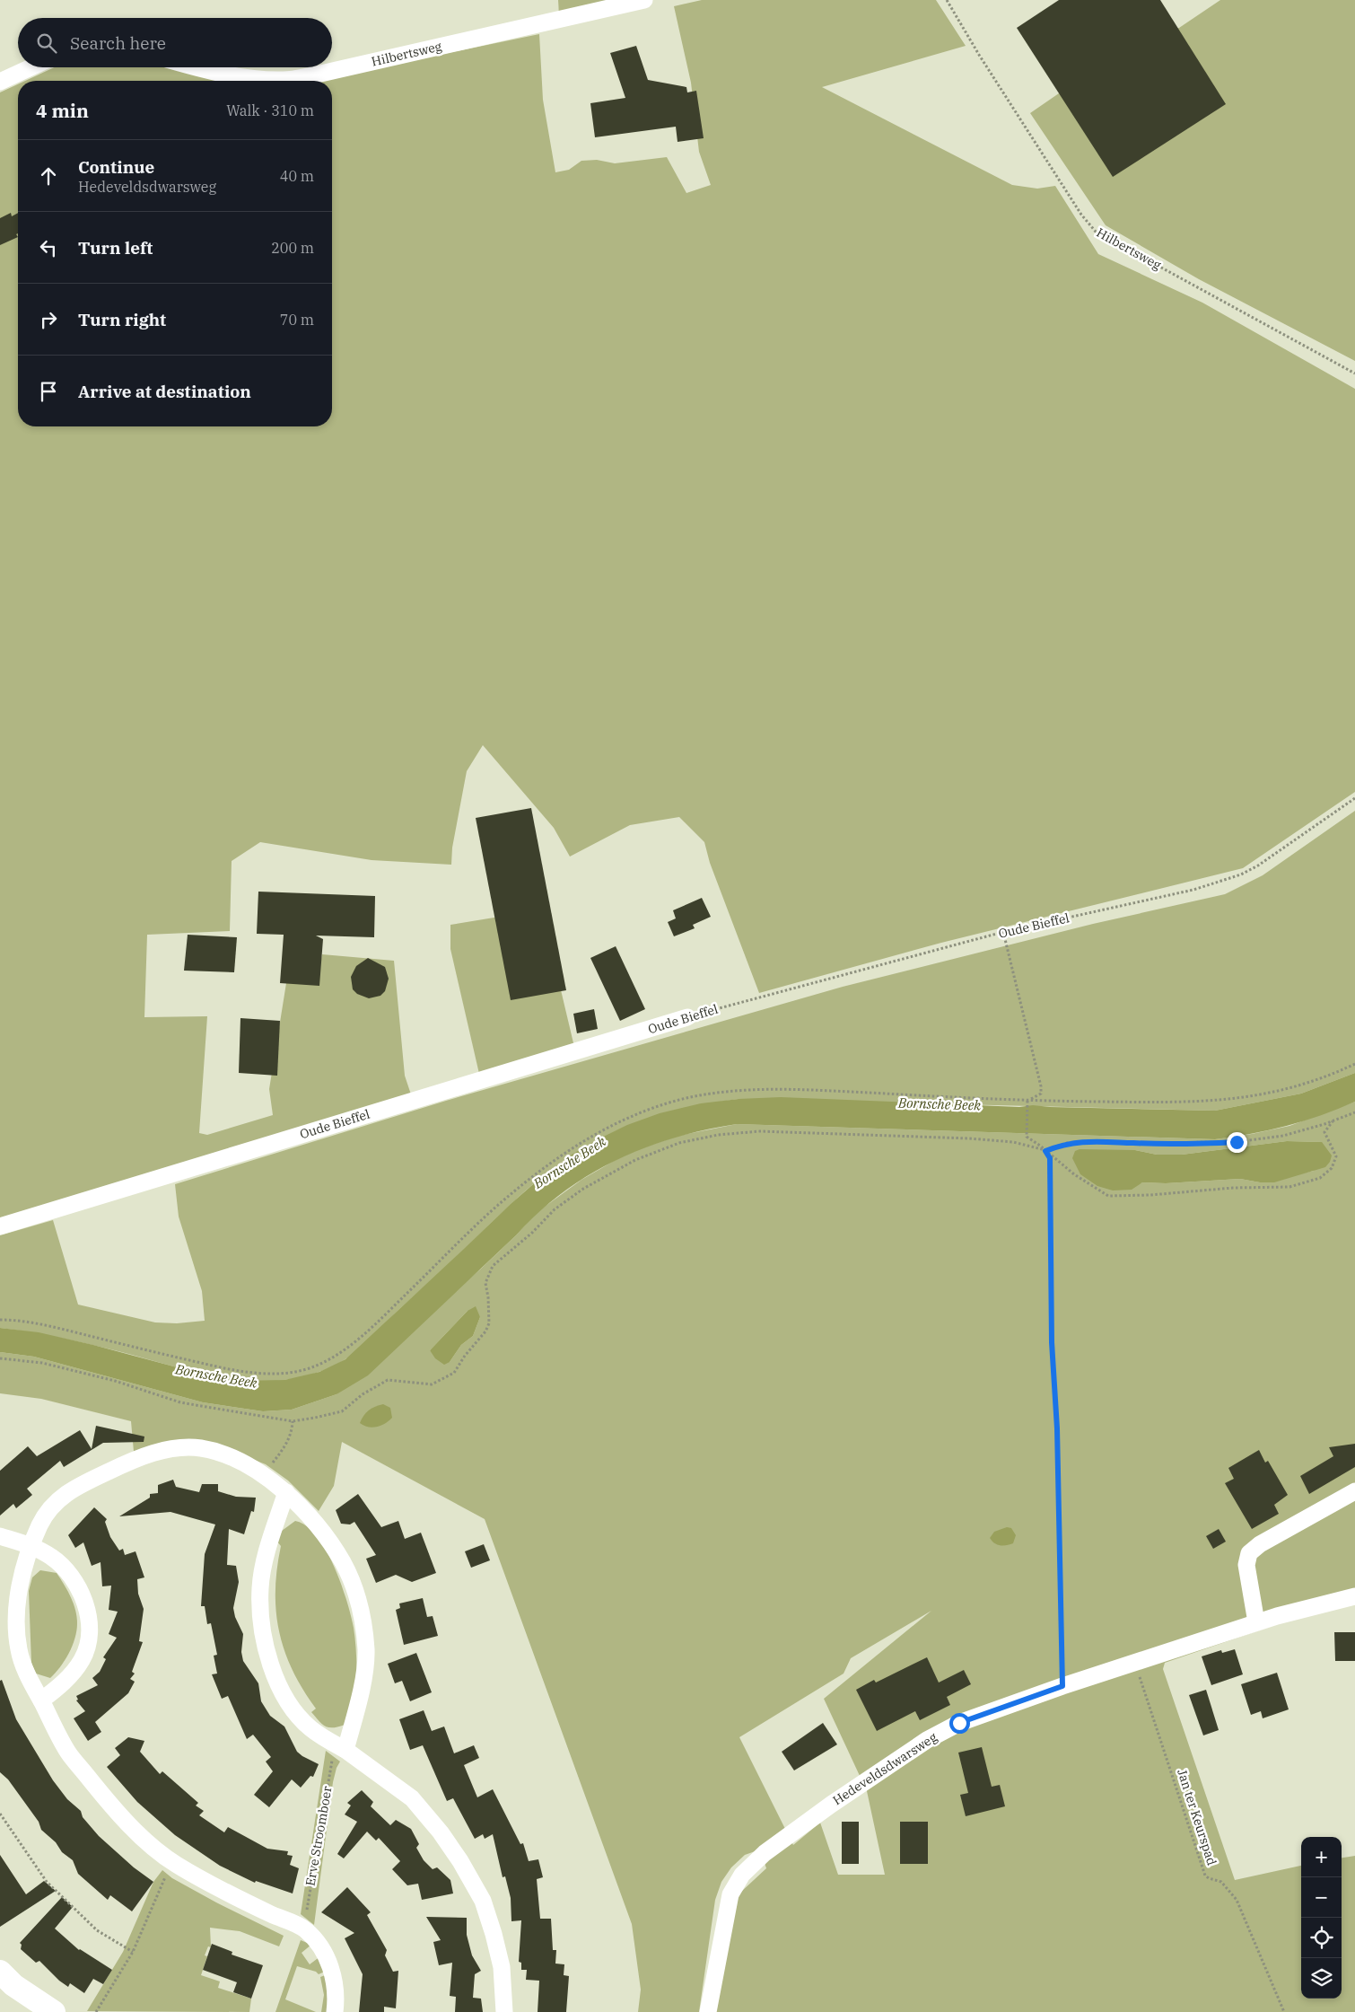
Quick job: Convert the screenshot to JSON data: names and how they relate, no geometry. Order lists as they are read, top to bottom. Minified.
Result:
{"streets":{"street":["Hilbertsweg","Oude Bieffel","Hedeveldsdwarsweg"],"path":["Jan ter Keurspad","Erve Stroomboer"]},"crossings":[["Hedeveldsdwarsweg","Jan ter Keurspad"]],"water":["Bornsche Beek"],"page":{"search":"Search here","heading":["4 min","Walk · 310 m"],"list":[["Continue","Hedeveldsdwarsweg","40 m"],["Turn left","200 m"],["Turn right","70 m"],"Arrive at destination"],"map_buttons":["+","−"]}}
